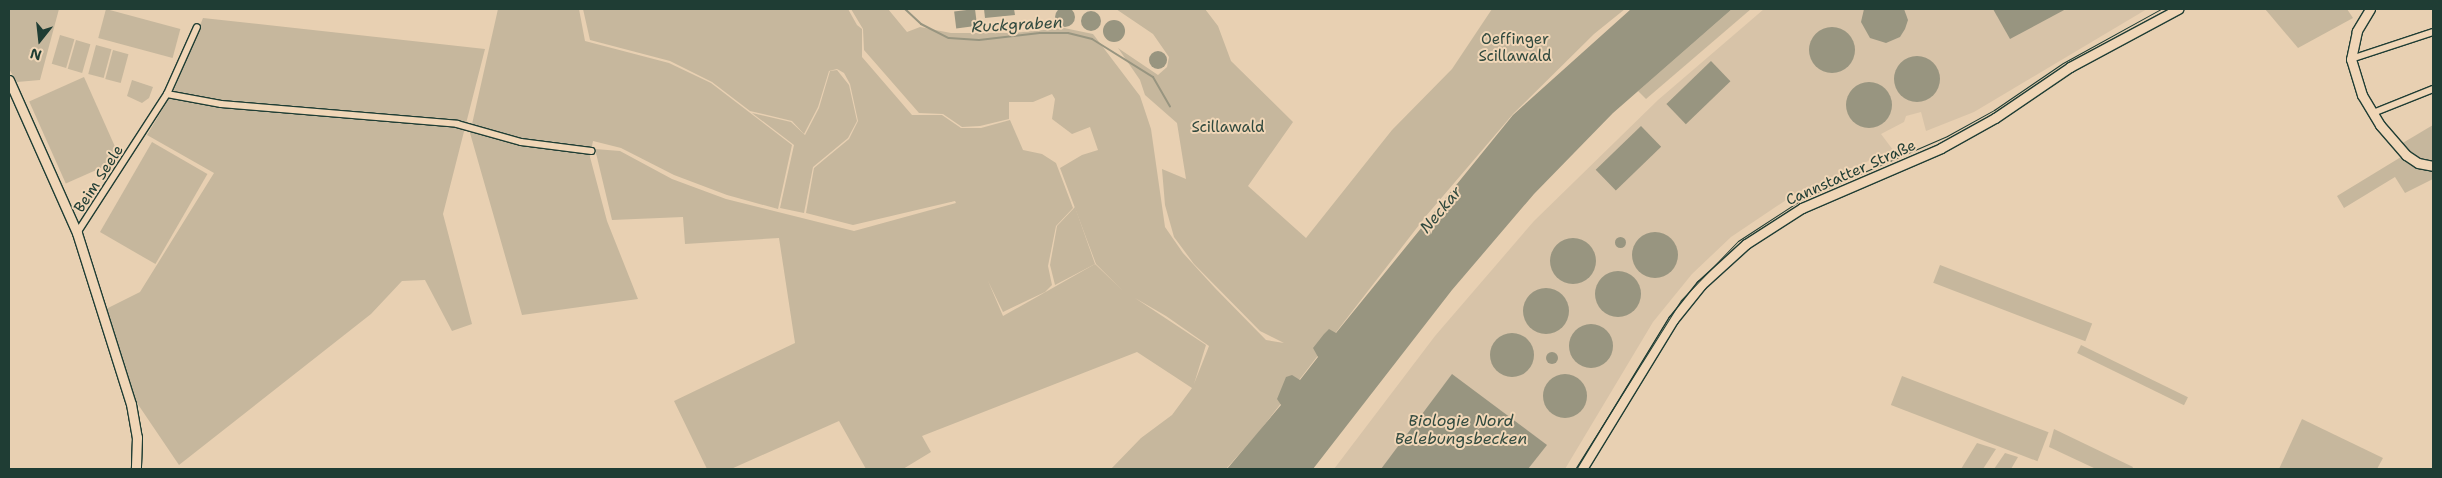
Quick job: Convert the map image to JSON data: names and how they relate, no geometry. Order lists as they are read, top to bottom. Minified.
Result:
{"streets":{"main road":["Cannstatter Straße"],"street":["Beim Seele"]},"water":["Ruckgraben","Neckar","Biologie Nord Belebungsbecken"],"parks":["Oeffinger Scillawald","Scillawald"],"north":"bottom"}
